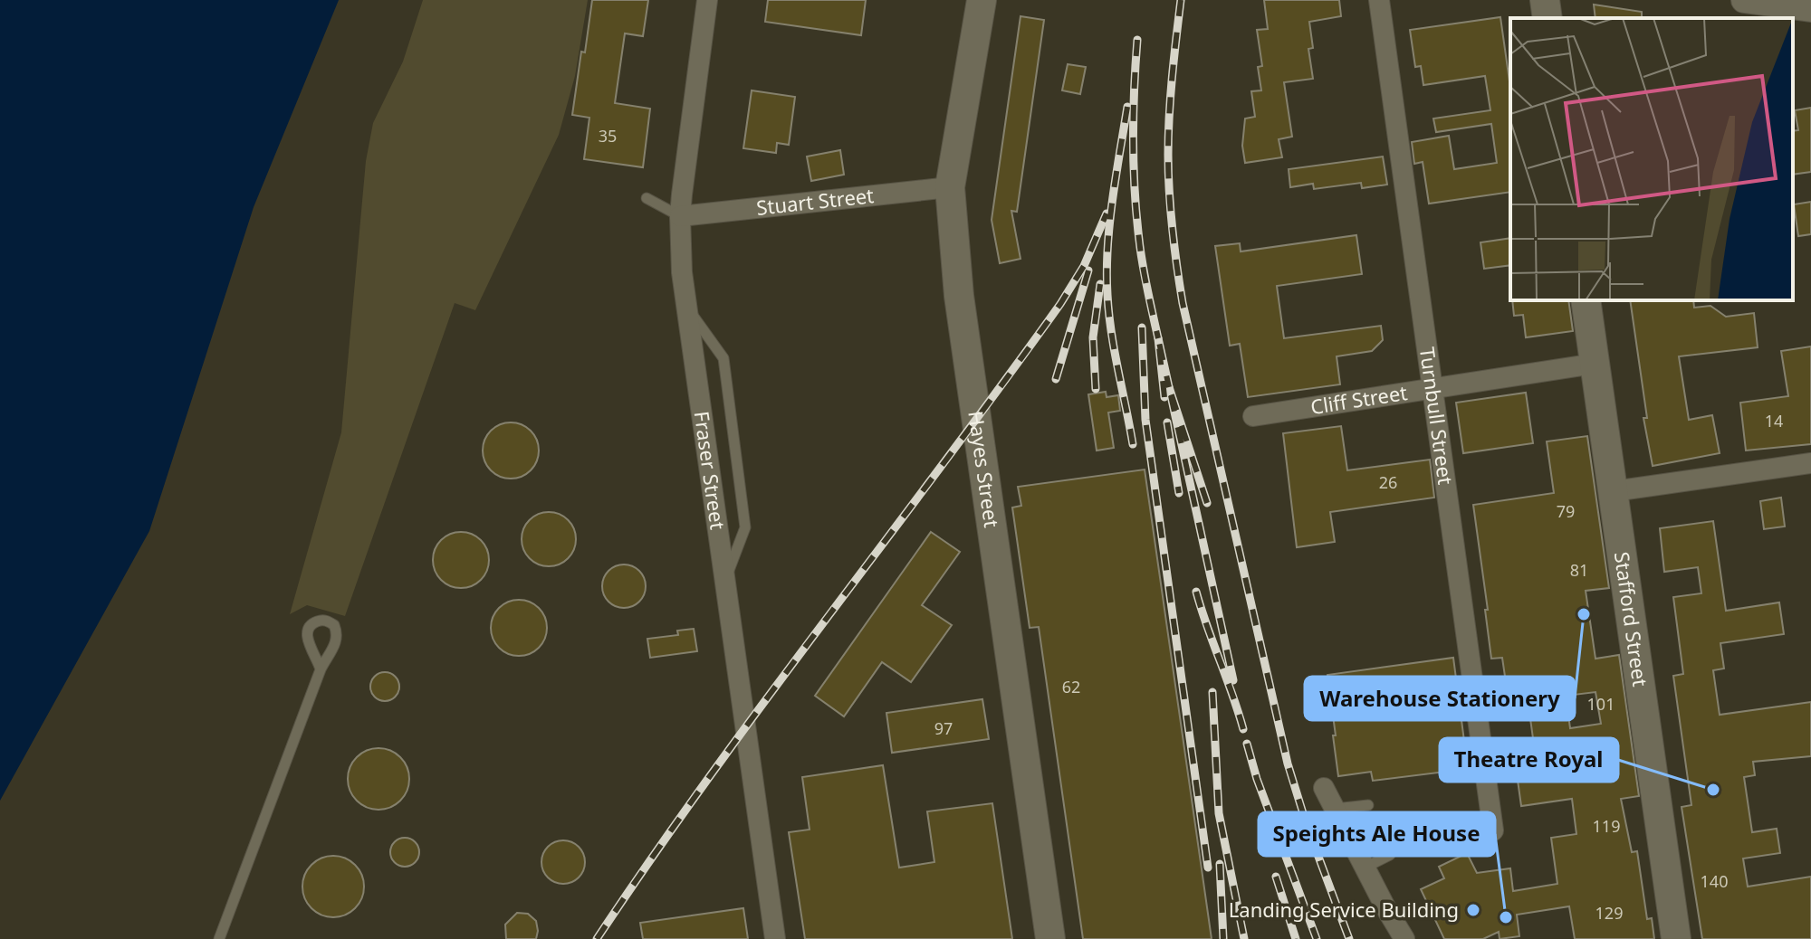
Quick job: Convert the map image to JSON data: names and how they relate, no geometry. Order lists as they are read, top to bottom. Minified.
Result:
{"streets":{"main road":["Hayes Street","Stafford Street"],"street":["Stuart Street","Cliff Street","Turnbull Street","Fraser Street"]},"crossings":[["Stuart Street","Fraser Street"],["Stuart Street","Hayes Street"],["Cliff Street","Turnbull Street"],["Cliff Street","Stafford Street"]],"places":["Warehouse Stationery","Theatre Royal","Landing Service Building","Speights Ale House"],"house_numbers":["35","14","26","79","81","62","101","97","119","140","129"]}
